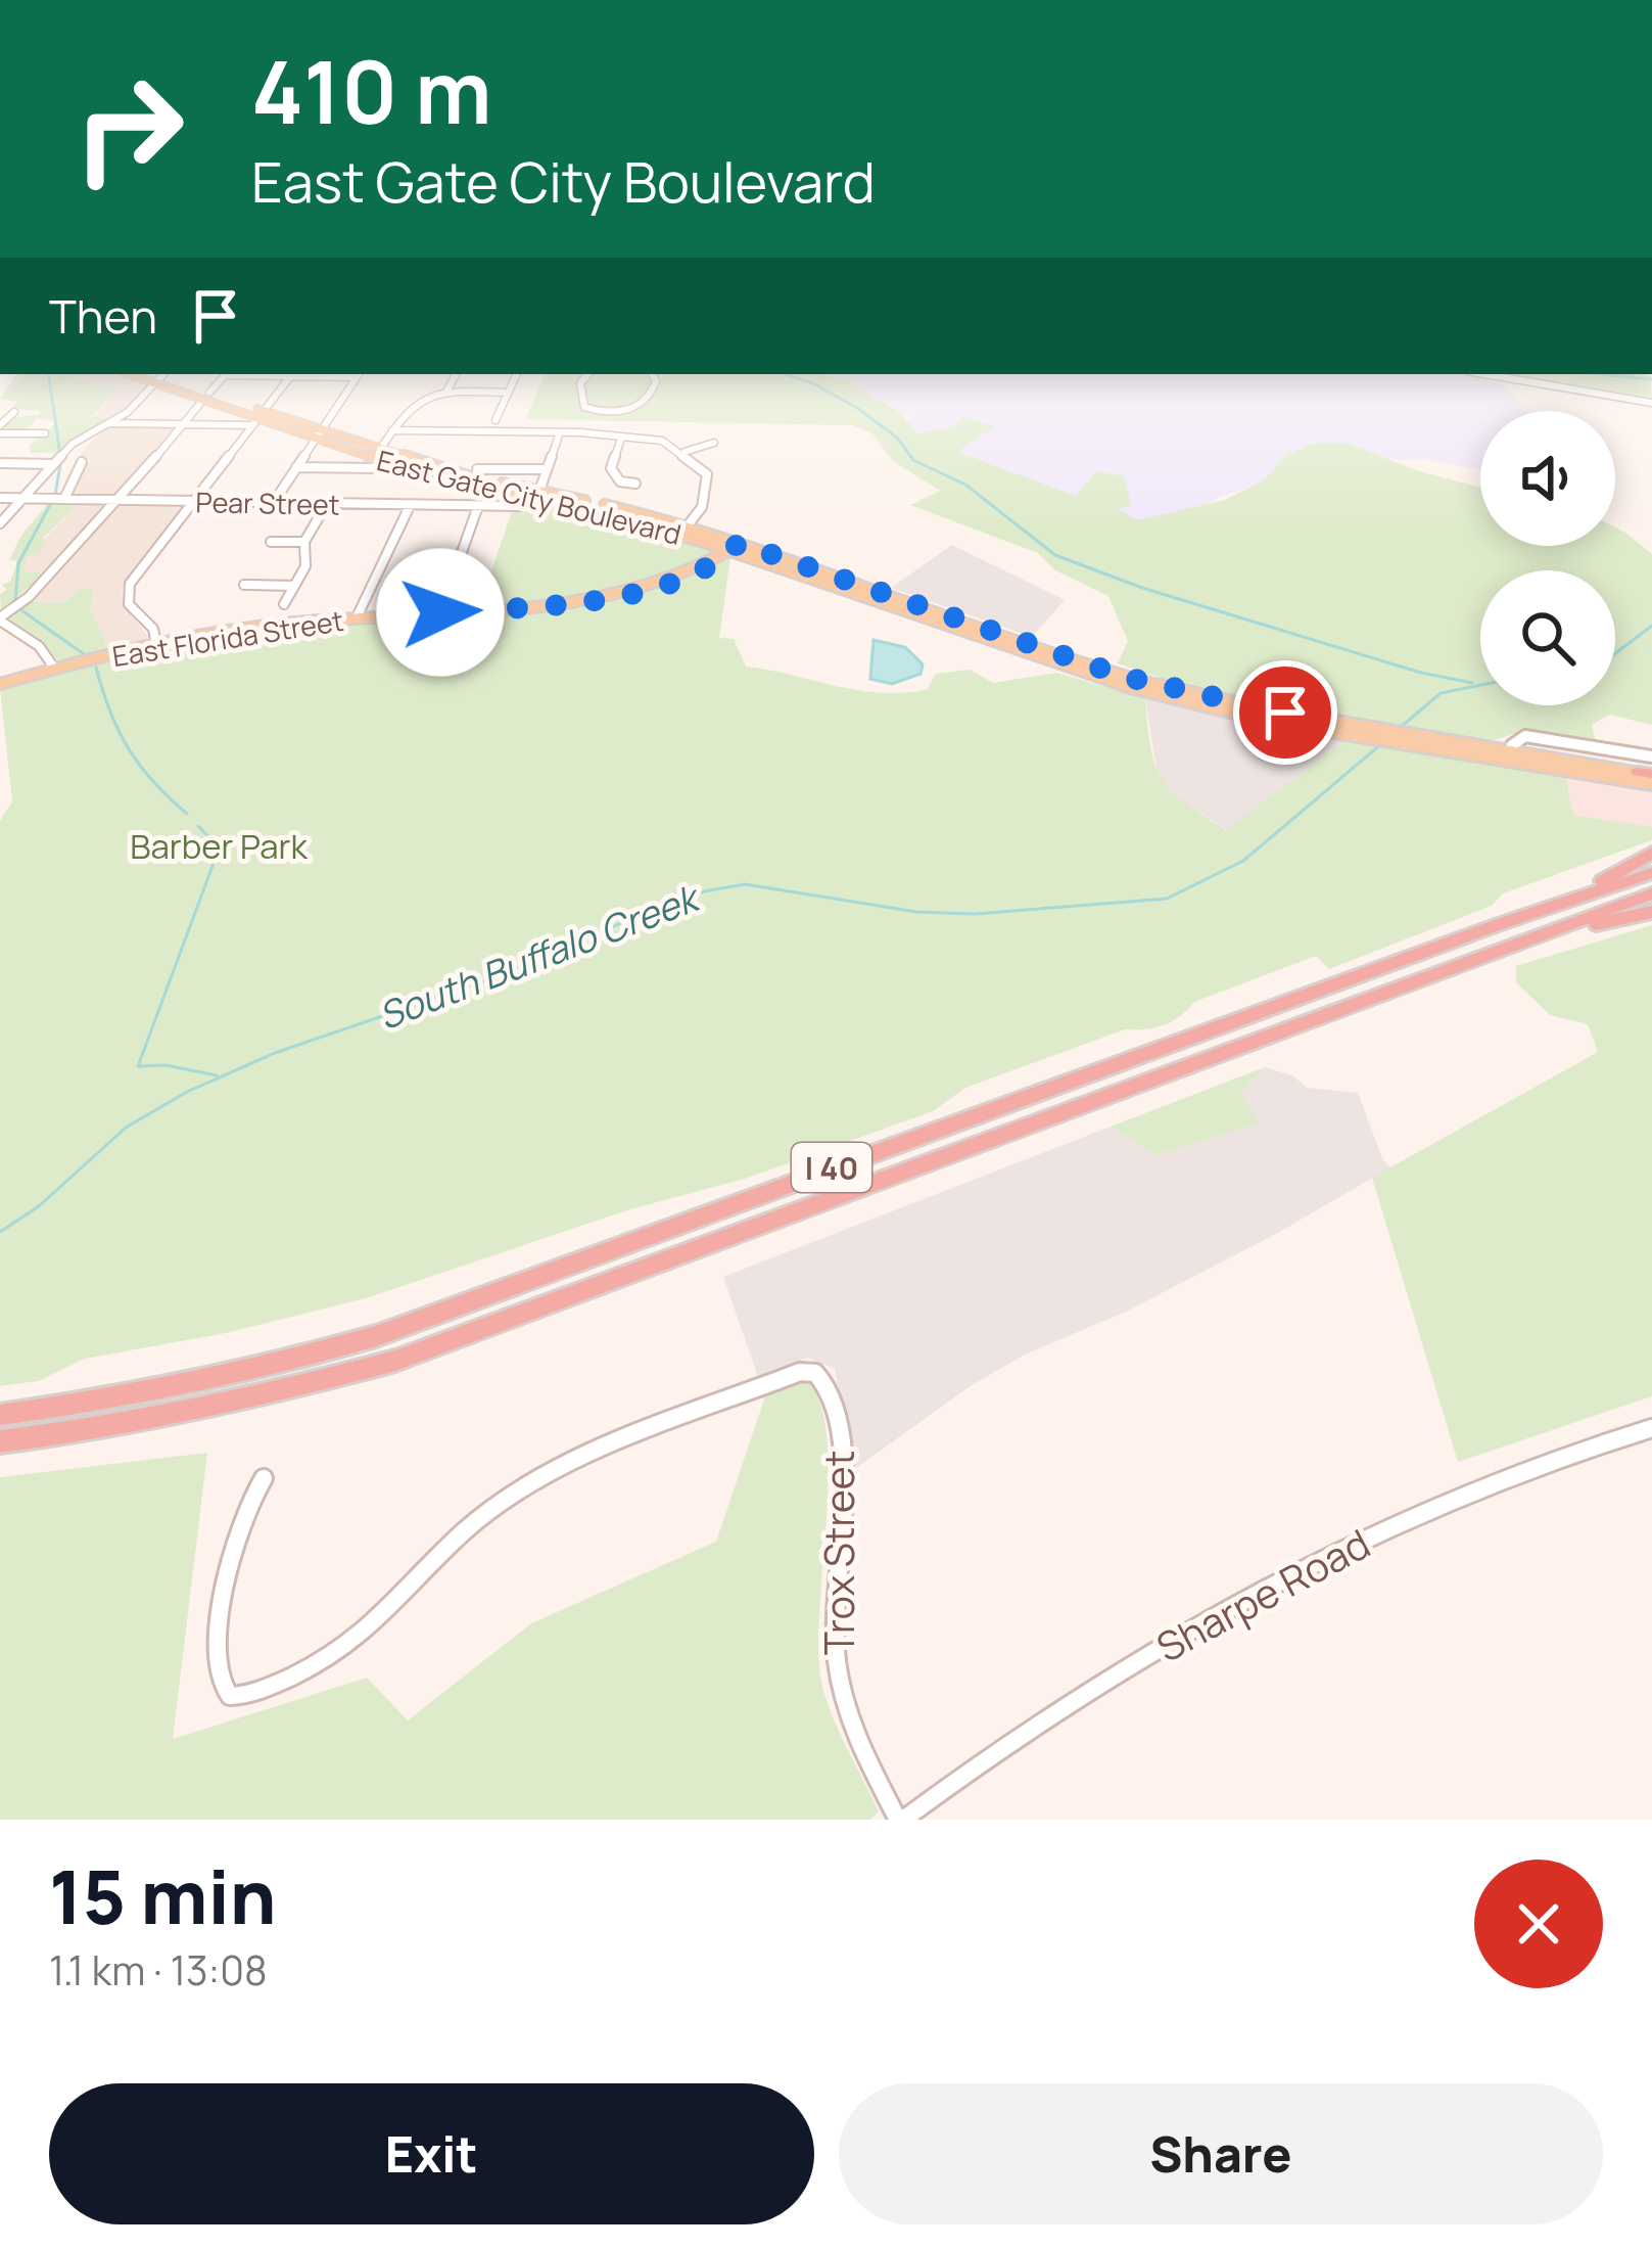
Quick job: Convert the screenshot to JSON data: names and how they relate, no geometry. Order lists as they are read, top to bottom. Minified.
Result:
{"streets":{"highway":["I 40"],"main road":["East Gate City Boulevard","East Florida Street"],"street":["Pear Street","Trox Street","Sharpe Road"]},"crossings":[["East Gate City Boulevard","Pear Street"],["East Gate City Boulevard","East Florida Street"],["Trox Street","Sharpe Road"]],"water":["South Buffalo Creek"],"parks":["Barber Park"],"page":{"turn":["410 m","East Gate City Boulevard"],"then":"Then","heading":["15 min","1.1 km · 13:08"],"buttons":["Exit","Share"]}}
